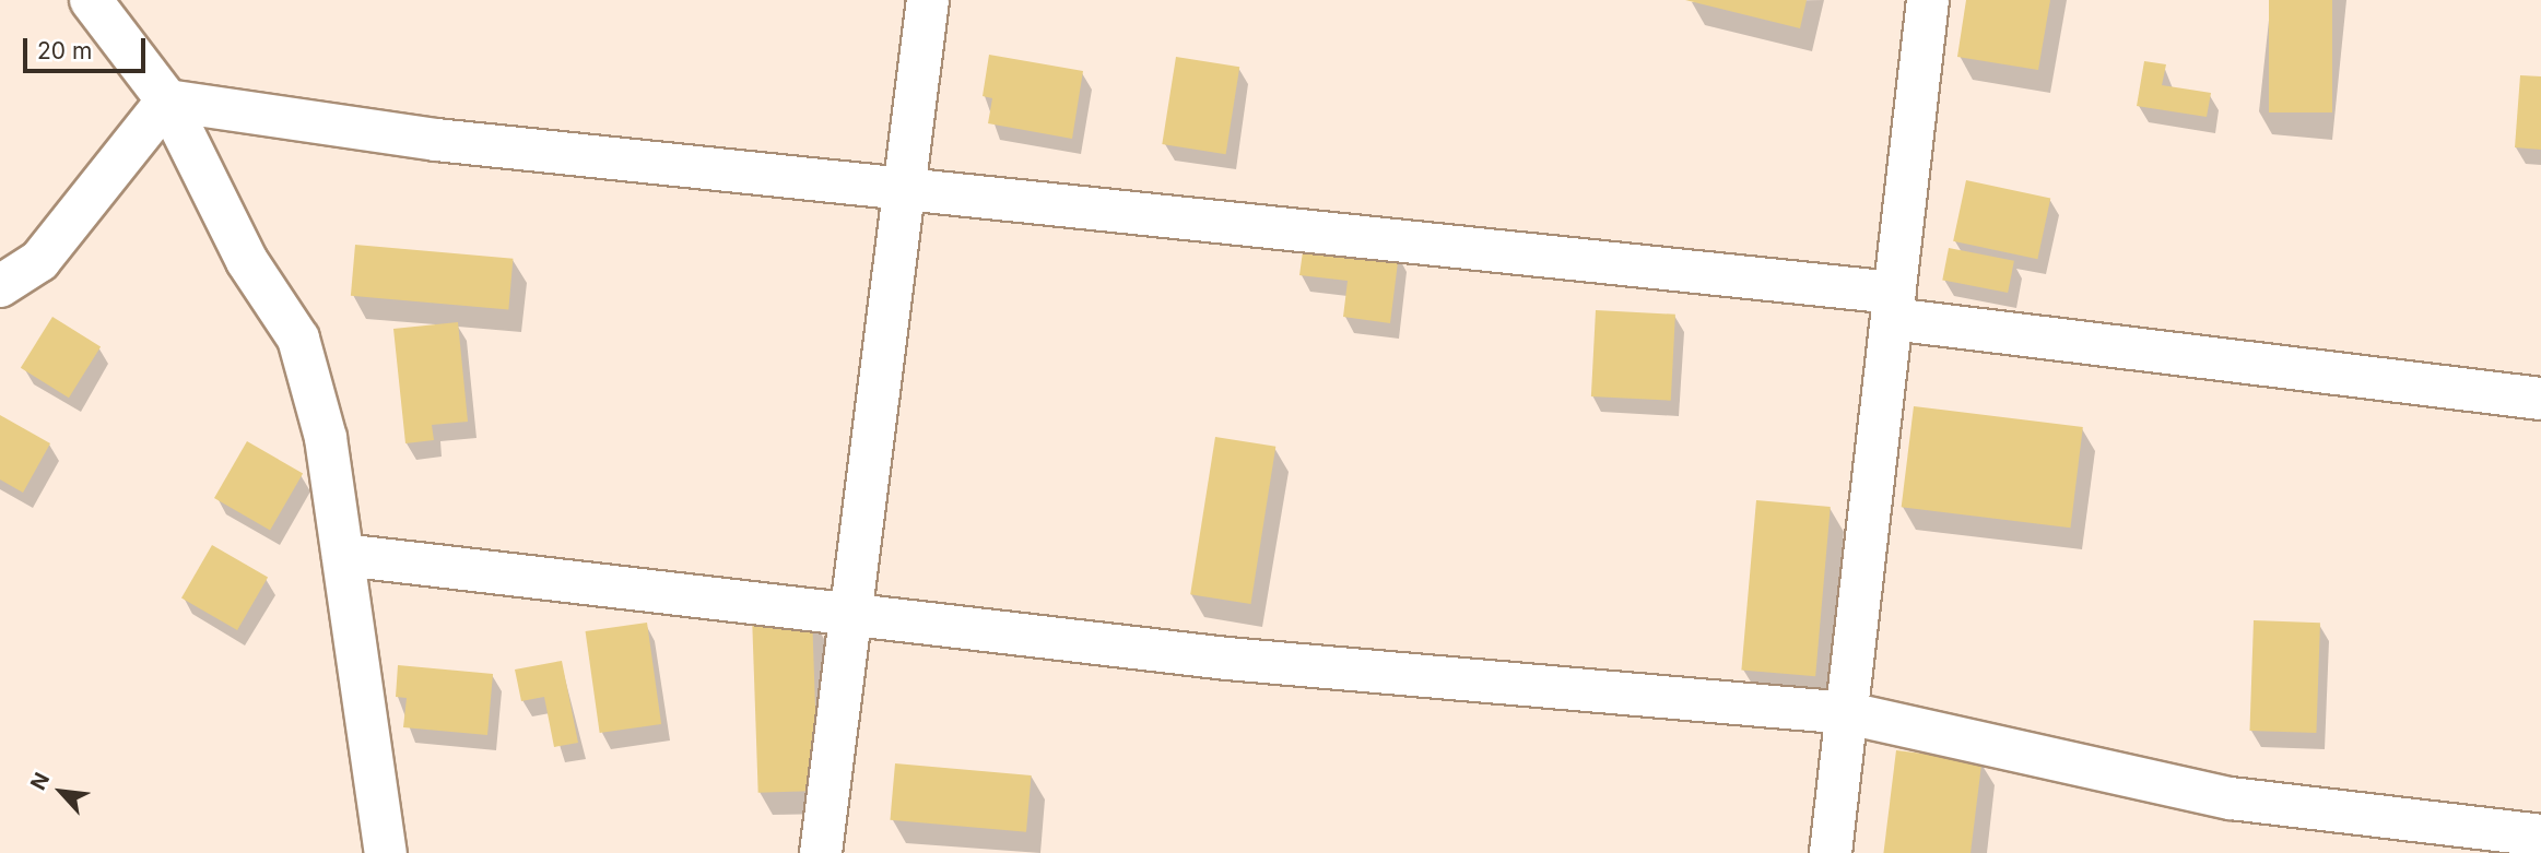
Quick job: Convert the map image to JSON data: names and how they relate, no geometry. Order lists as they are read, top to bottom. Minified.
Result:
{"scale_bar":"20 m","north":"top left"}
